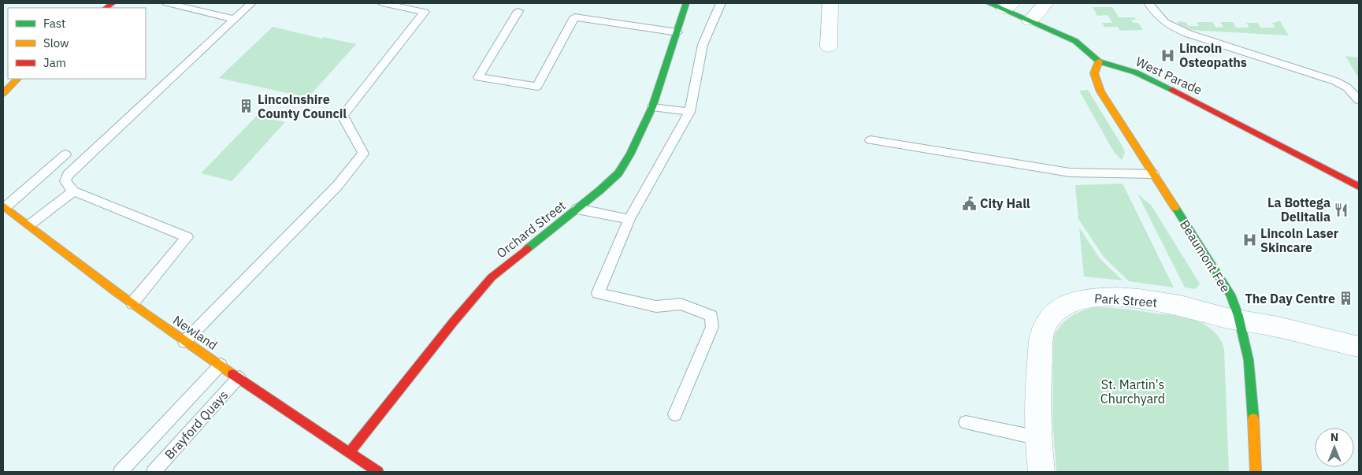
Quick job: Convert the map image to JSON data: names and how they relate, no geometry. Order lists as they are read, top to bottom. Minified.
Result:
{"streets":{"street":["West Parade","Orchard Street","Beaumont Fee","Park Street","Newland"],"lane":["Brayford Quays"]},"crossings":[["West Parade","Beaumont Fee"],["Orchard Street","Newland"],["Beaumont Fee","Park Street"],["Newland","Brayford Quays"]],"parks":["St. Martin's Churchyard"],"places":{"hospital":["Lincoln Osteopaths","Lincoln Laser Skincare"],"building":["Lincolnshire County Council","The Day Centre"],"public building":["City Hall"],"restaurant":["La Bottega Delitalia"]},"legend":["Fast","Slow","Jam"],"north":"top"}
